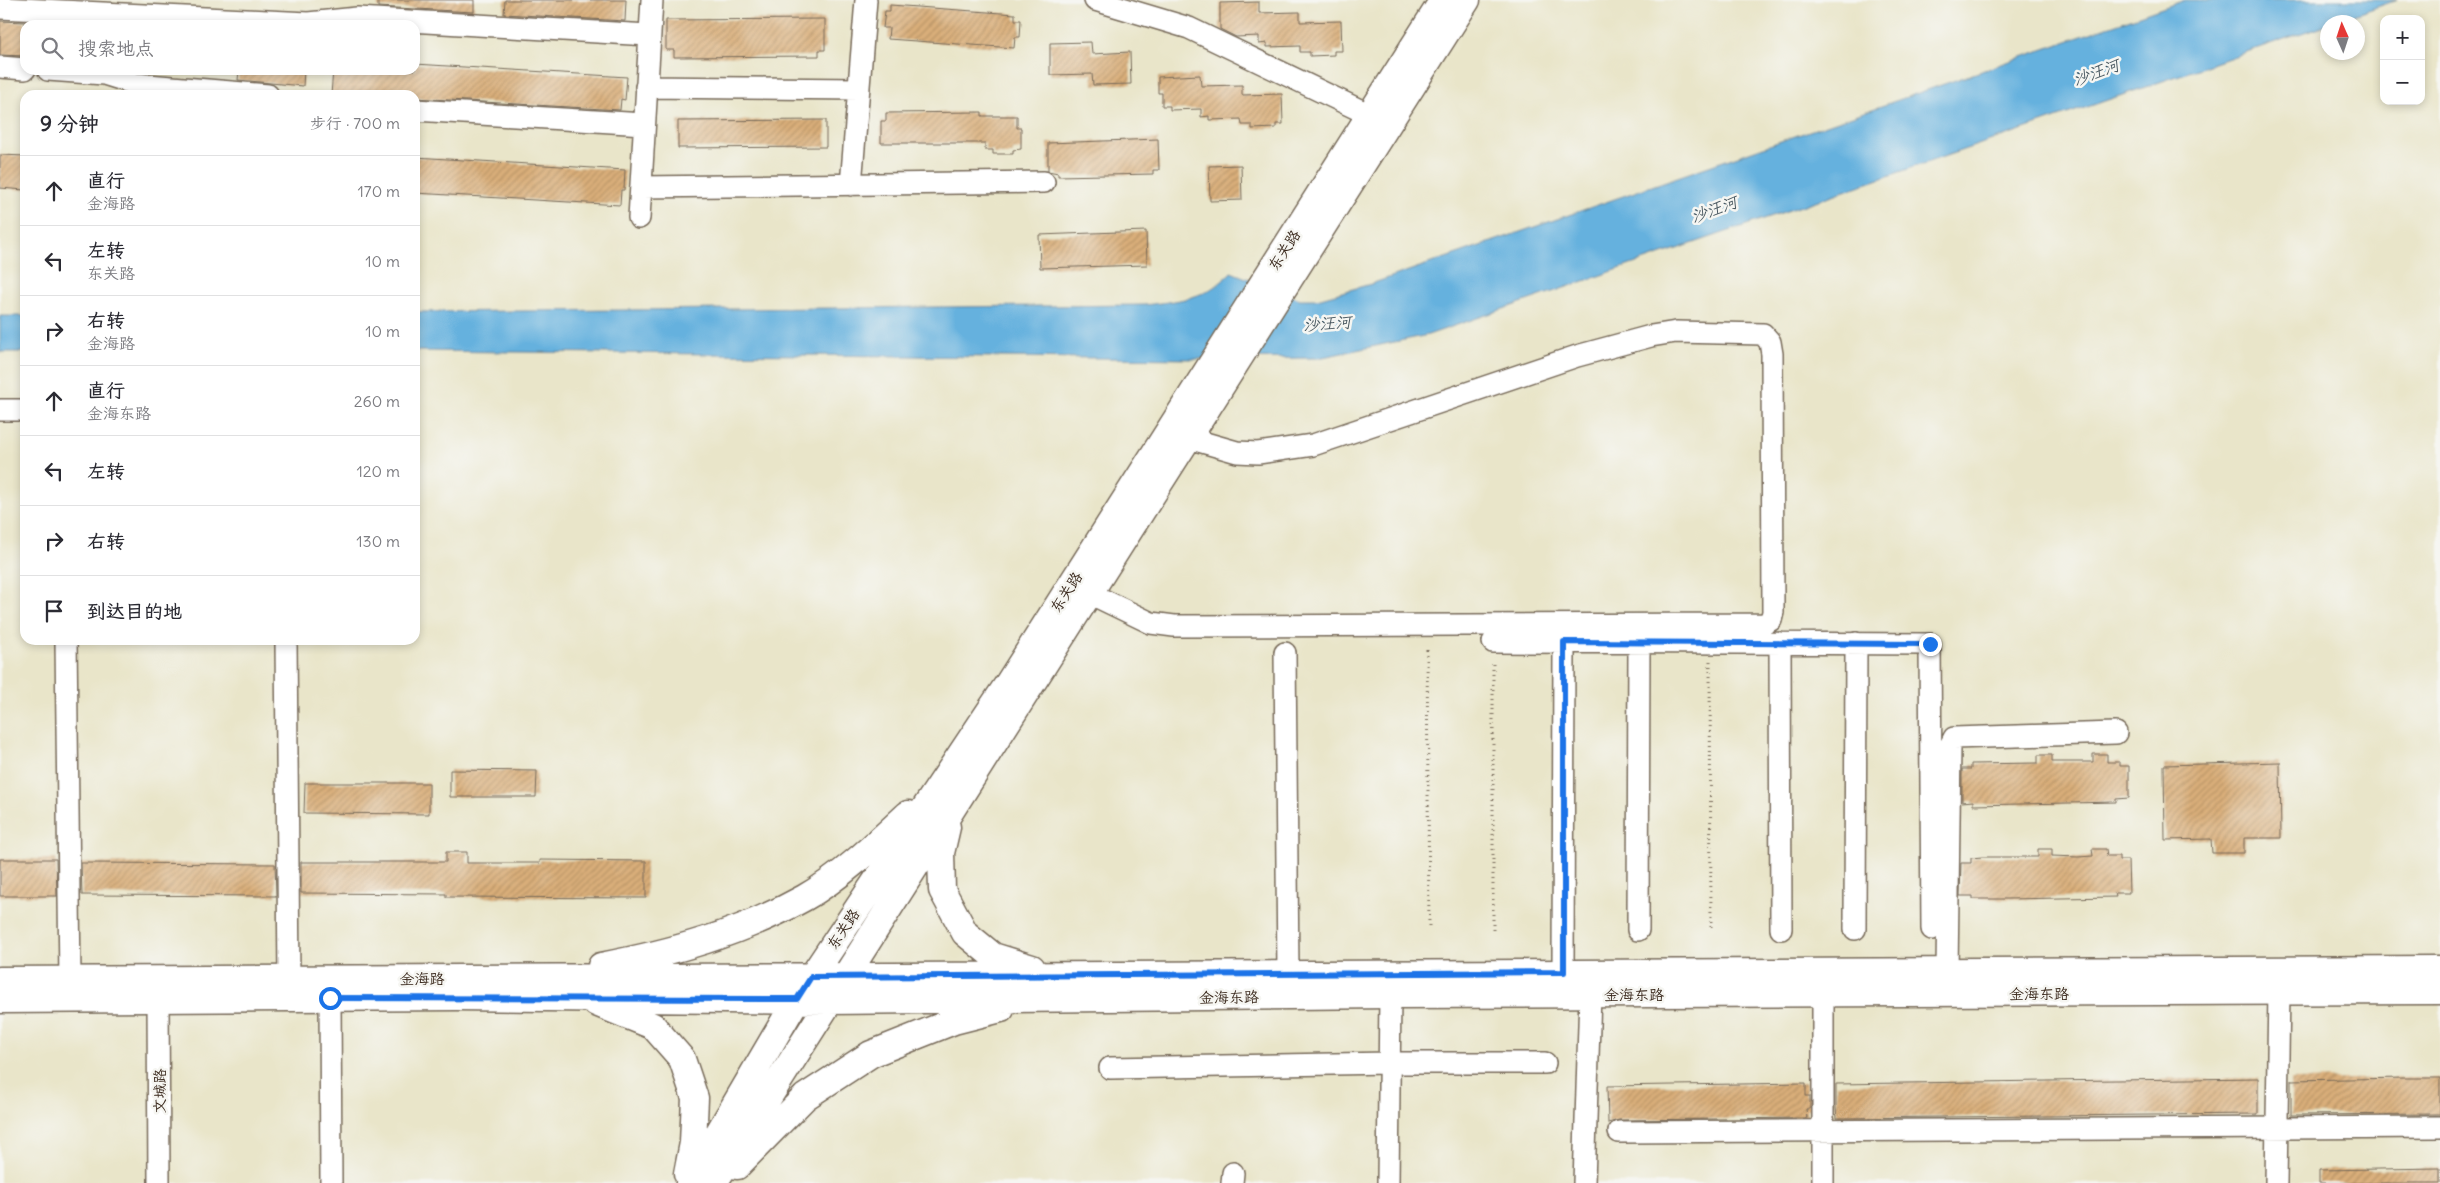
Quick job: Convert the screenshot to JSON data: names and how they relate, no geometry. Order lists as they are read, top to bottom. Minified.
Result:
{"streets":{"main road":["东关路","金海路","金海东路"],"street":["文城路"]},"crossings":[["东关路","金海路"],["东关路","金海东路"],["金海路","金海东路"],["金海路","文城路"]],"water":["沙汪河"],"north":"top","page":{"map_buttons":["+","−"],"search":"搜索地点","heading":["9 分钟","步行 · 700 m"],"list":[["直行","金海路","170 m"],["左转","东关路","10 m"],["右转","金海路","10 m"],["直行","金海东路","260 m"],["左转","120 m"],["右转","130 m"],"到达目的地"]}}
